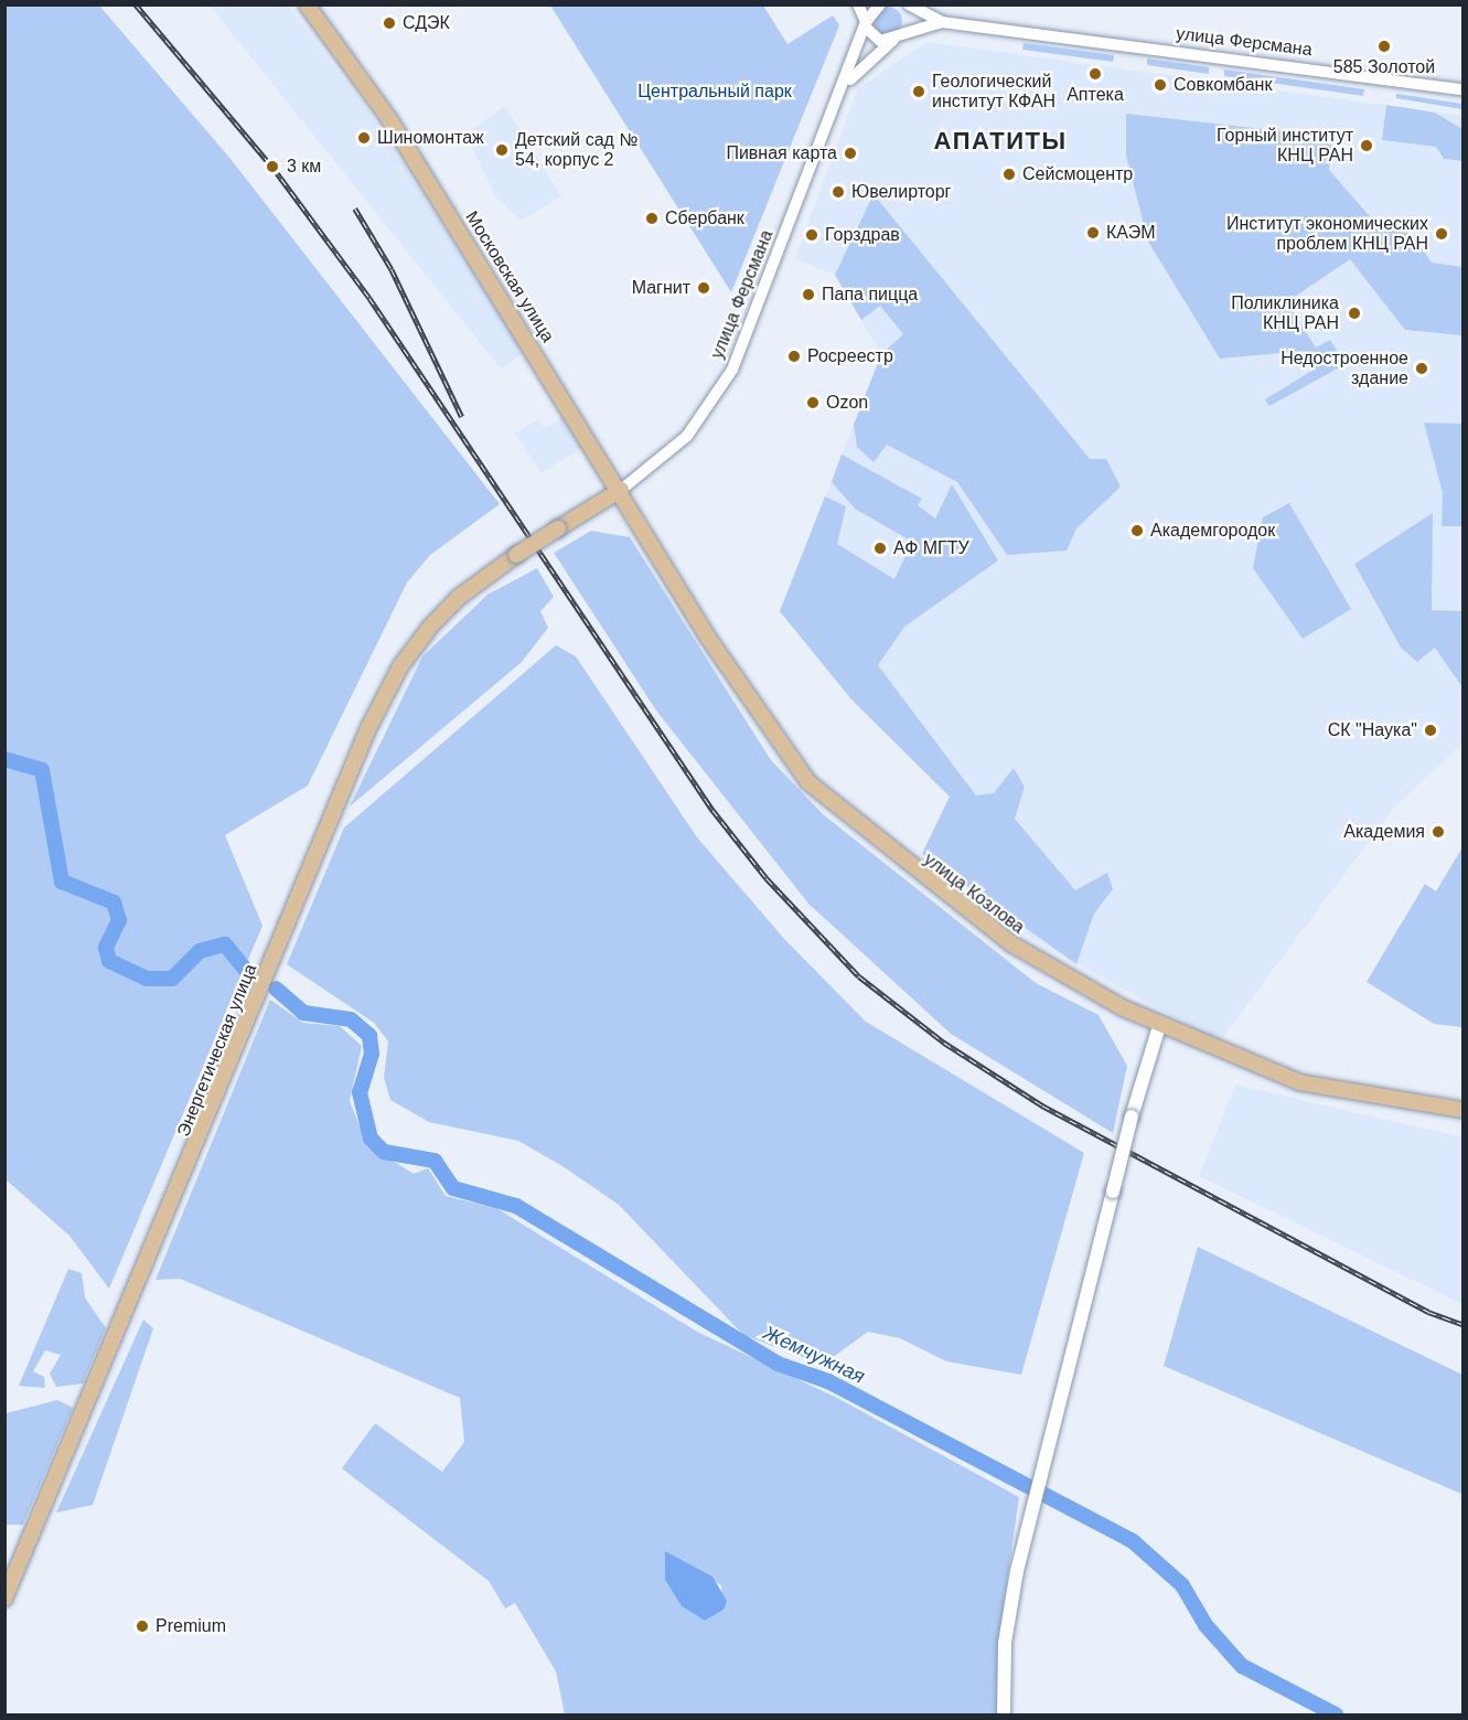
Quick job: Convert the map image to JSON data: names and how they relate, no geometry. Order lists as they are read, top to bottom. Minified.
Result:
{"streets":{"main road":["улица Ферсмана","Московская улица","улица Козлова","Энергетическая улица"]},"crossings":[["улица Ферсмана","Московская улица"],["улица Ферсмана","улица Козлова"],["улица Ферсмана","Энергетическая улица"],["Московская улица","улица Козлова"]],"districts":["АПАТИТЫ"],"water":["Жемчужная"],"parks":["Центральный парк"],"places":["СДЭК","585 Золотой","Аптека","Совкомбанк","Геологический институт КФАН","Шиномонтаж","Горный институт КНЦ РАН","Детский сад № 54, корпус 2","Пивная карта","3 км","Сейсмоцентр","Ювелирторг","Сбербанк","КАЭМ","Институт экономических проблем КНЦ РАН","Горздрав","Магнит","Папа пицца","Поликлиника КНЦ РАН","Росреестр","Недостроенное здание","Ozon","Академгородок","АФ МГТУ","СК \"Наука\"","Академия","Premium"]}
